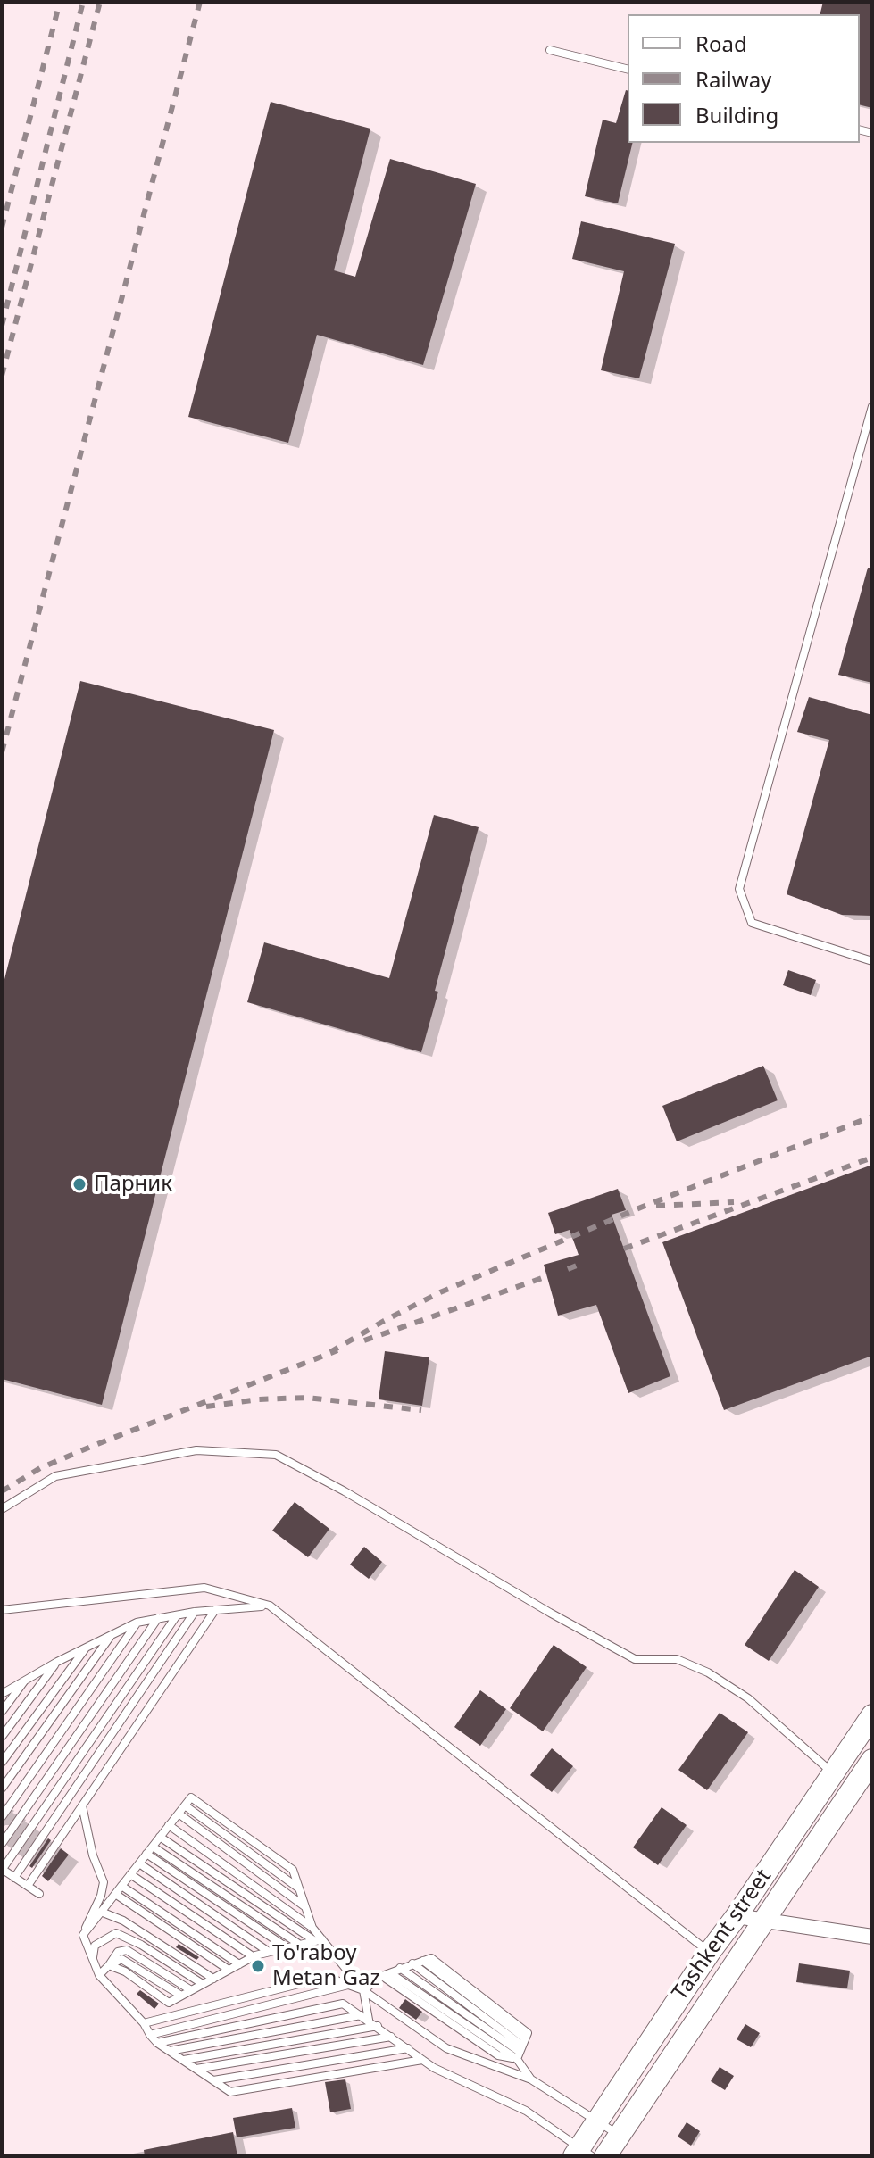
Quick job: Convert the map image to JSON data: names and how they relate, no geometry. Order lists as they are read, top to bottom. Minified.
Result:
{"streets":{"main road":["Tashkent street"]},"places":["Парник","To'raboy Metan Gaz"],"legend":["Road","Railway","Building"]}
